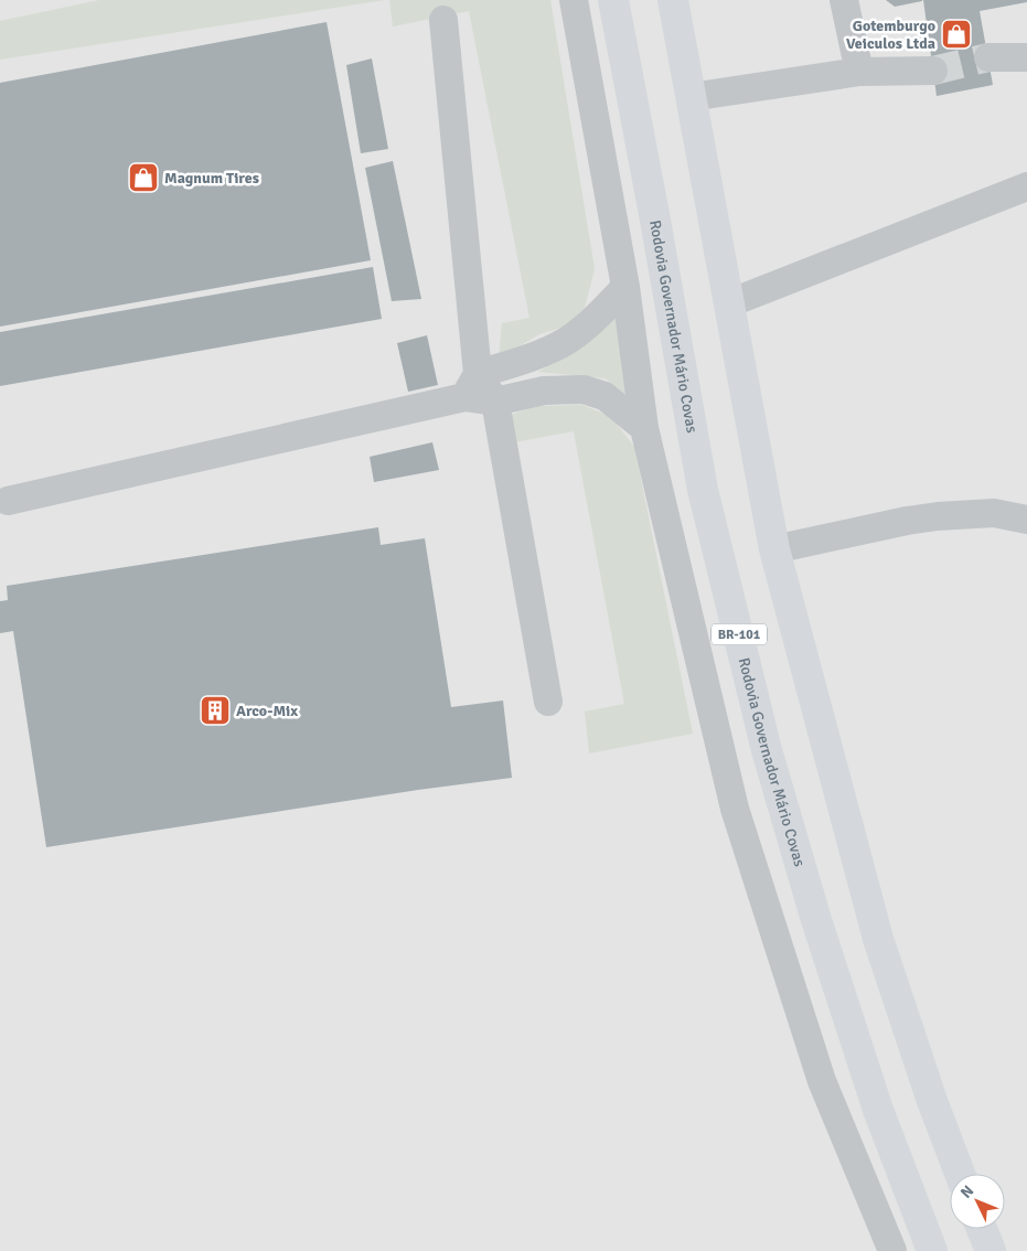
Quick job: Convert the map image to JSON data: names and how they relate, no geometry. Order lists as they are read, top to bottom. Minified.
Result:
{"streets":{"highway":["Rodovia Governador Mário Covas","BR-101"]},"places":{"shop":["Gotemburgo Veiculos Ltda","Magnum Tires"],"building":["Arco-Mix"]},"north":"top left"}
